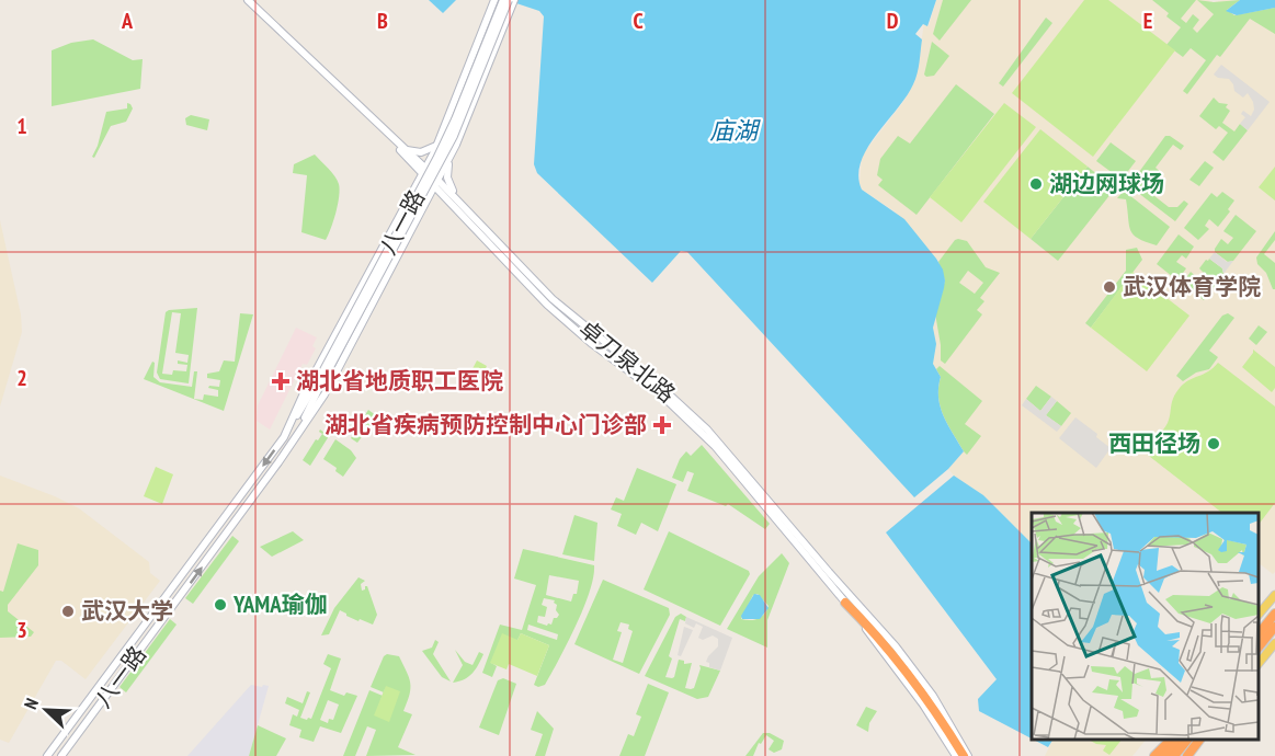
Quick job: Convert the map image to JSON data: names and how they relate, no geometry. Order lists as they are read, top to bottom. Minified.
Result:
{"streets":{"main road":["八一路","卓刀泉北路"]},"crossings":[["八一路","卓刀泉北路"]],"water":["庙湖"],"places":{"other":["湖边网球场","武汉体育学院","西田径场","YAMA瑜伽","武汉大学"],"health":["湖北省地质职工医院","湖北省疾病预防控制中心门诊部"]},"north":"top left","grid":{"columns":["A","B","C","D","E"],"rows":["1","2","3"]}}
